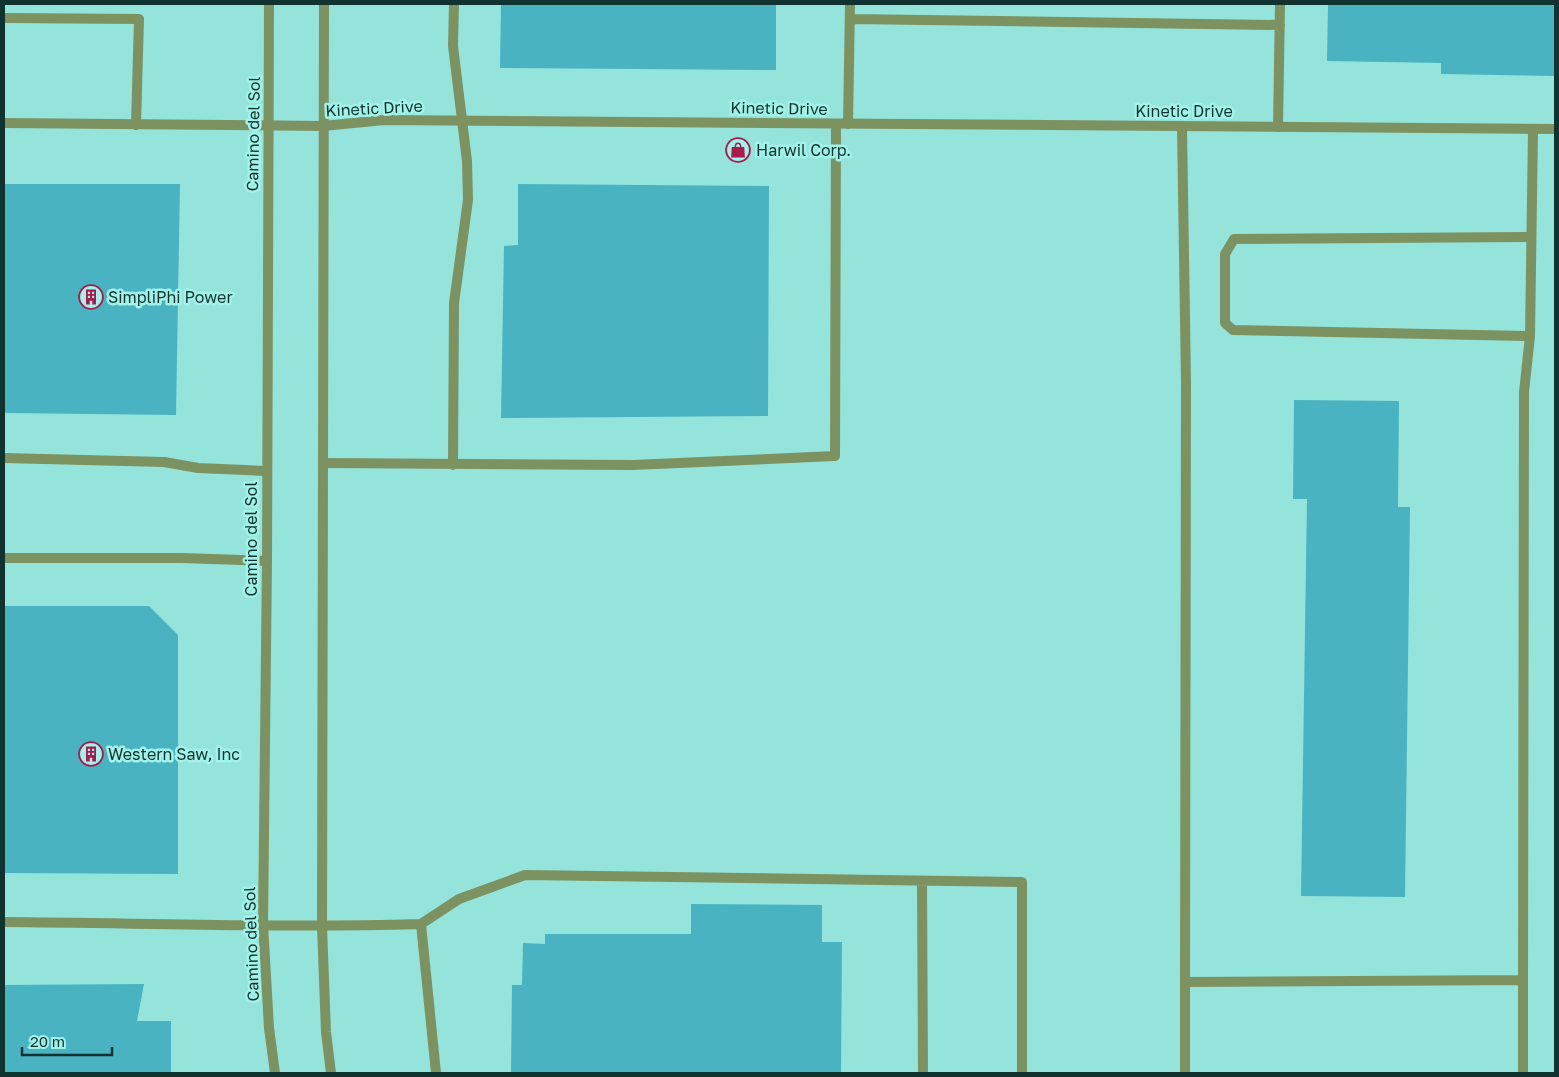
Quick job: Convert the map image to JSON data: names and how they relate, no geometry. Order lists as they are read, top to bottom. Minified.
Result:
{"streets":{"street":["Kinetic Drive","Camino del Sol"]},"crossings":[["Kinetic Drive","Camino del Sol"]],"places":{"shop":["Harwil Corp."],"building":["SimpliPhi Power","Western Saw, Inc"]},"scale_bar":"20 m"}
